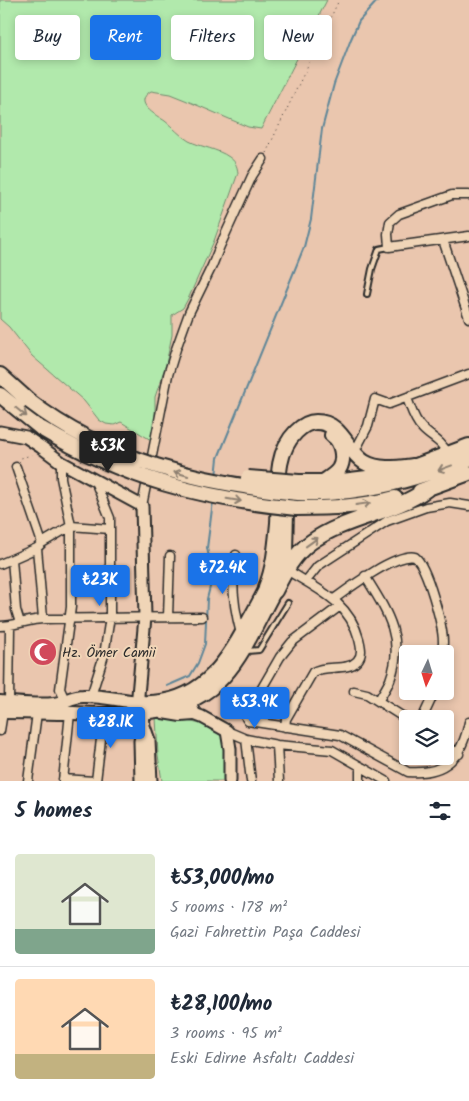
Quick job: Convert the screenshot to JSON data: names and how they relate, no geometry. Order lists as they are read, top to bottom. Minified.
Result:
{"places":{"mosque":["Hz. Ömer Camii"]},"north":"bottom","page":{"chip":["Buy","Rent","Filters","New"],"price":["₺53K","₺72.4K","₺23K","₺53.9K","₺28.1K"],"heading":"5 homes","list":[{"name":"₺53,000/mo","note":"5 rooms · 178 m² · Gazi Fahrettin Paşa Caddesi"},{"name":"₺28,100/mo","note":"3 rooms · 95 m² · Eski Edirne Asfaltı Caddesi"}]}}
